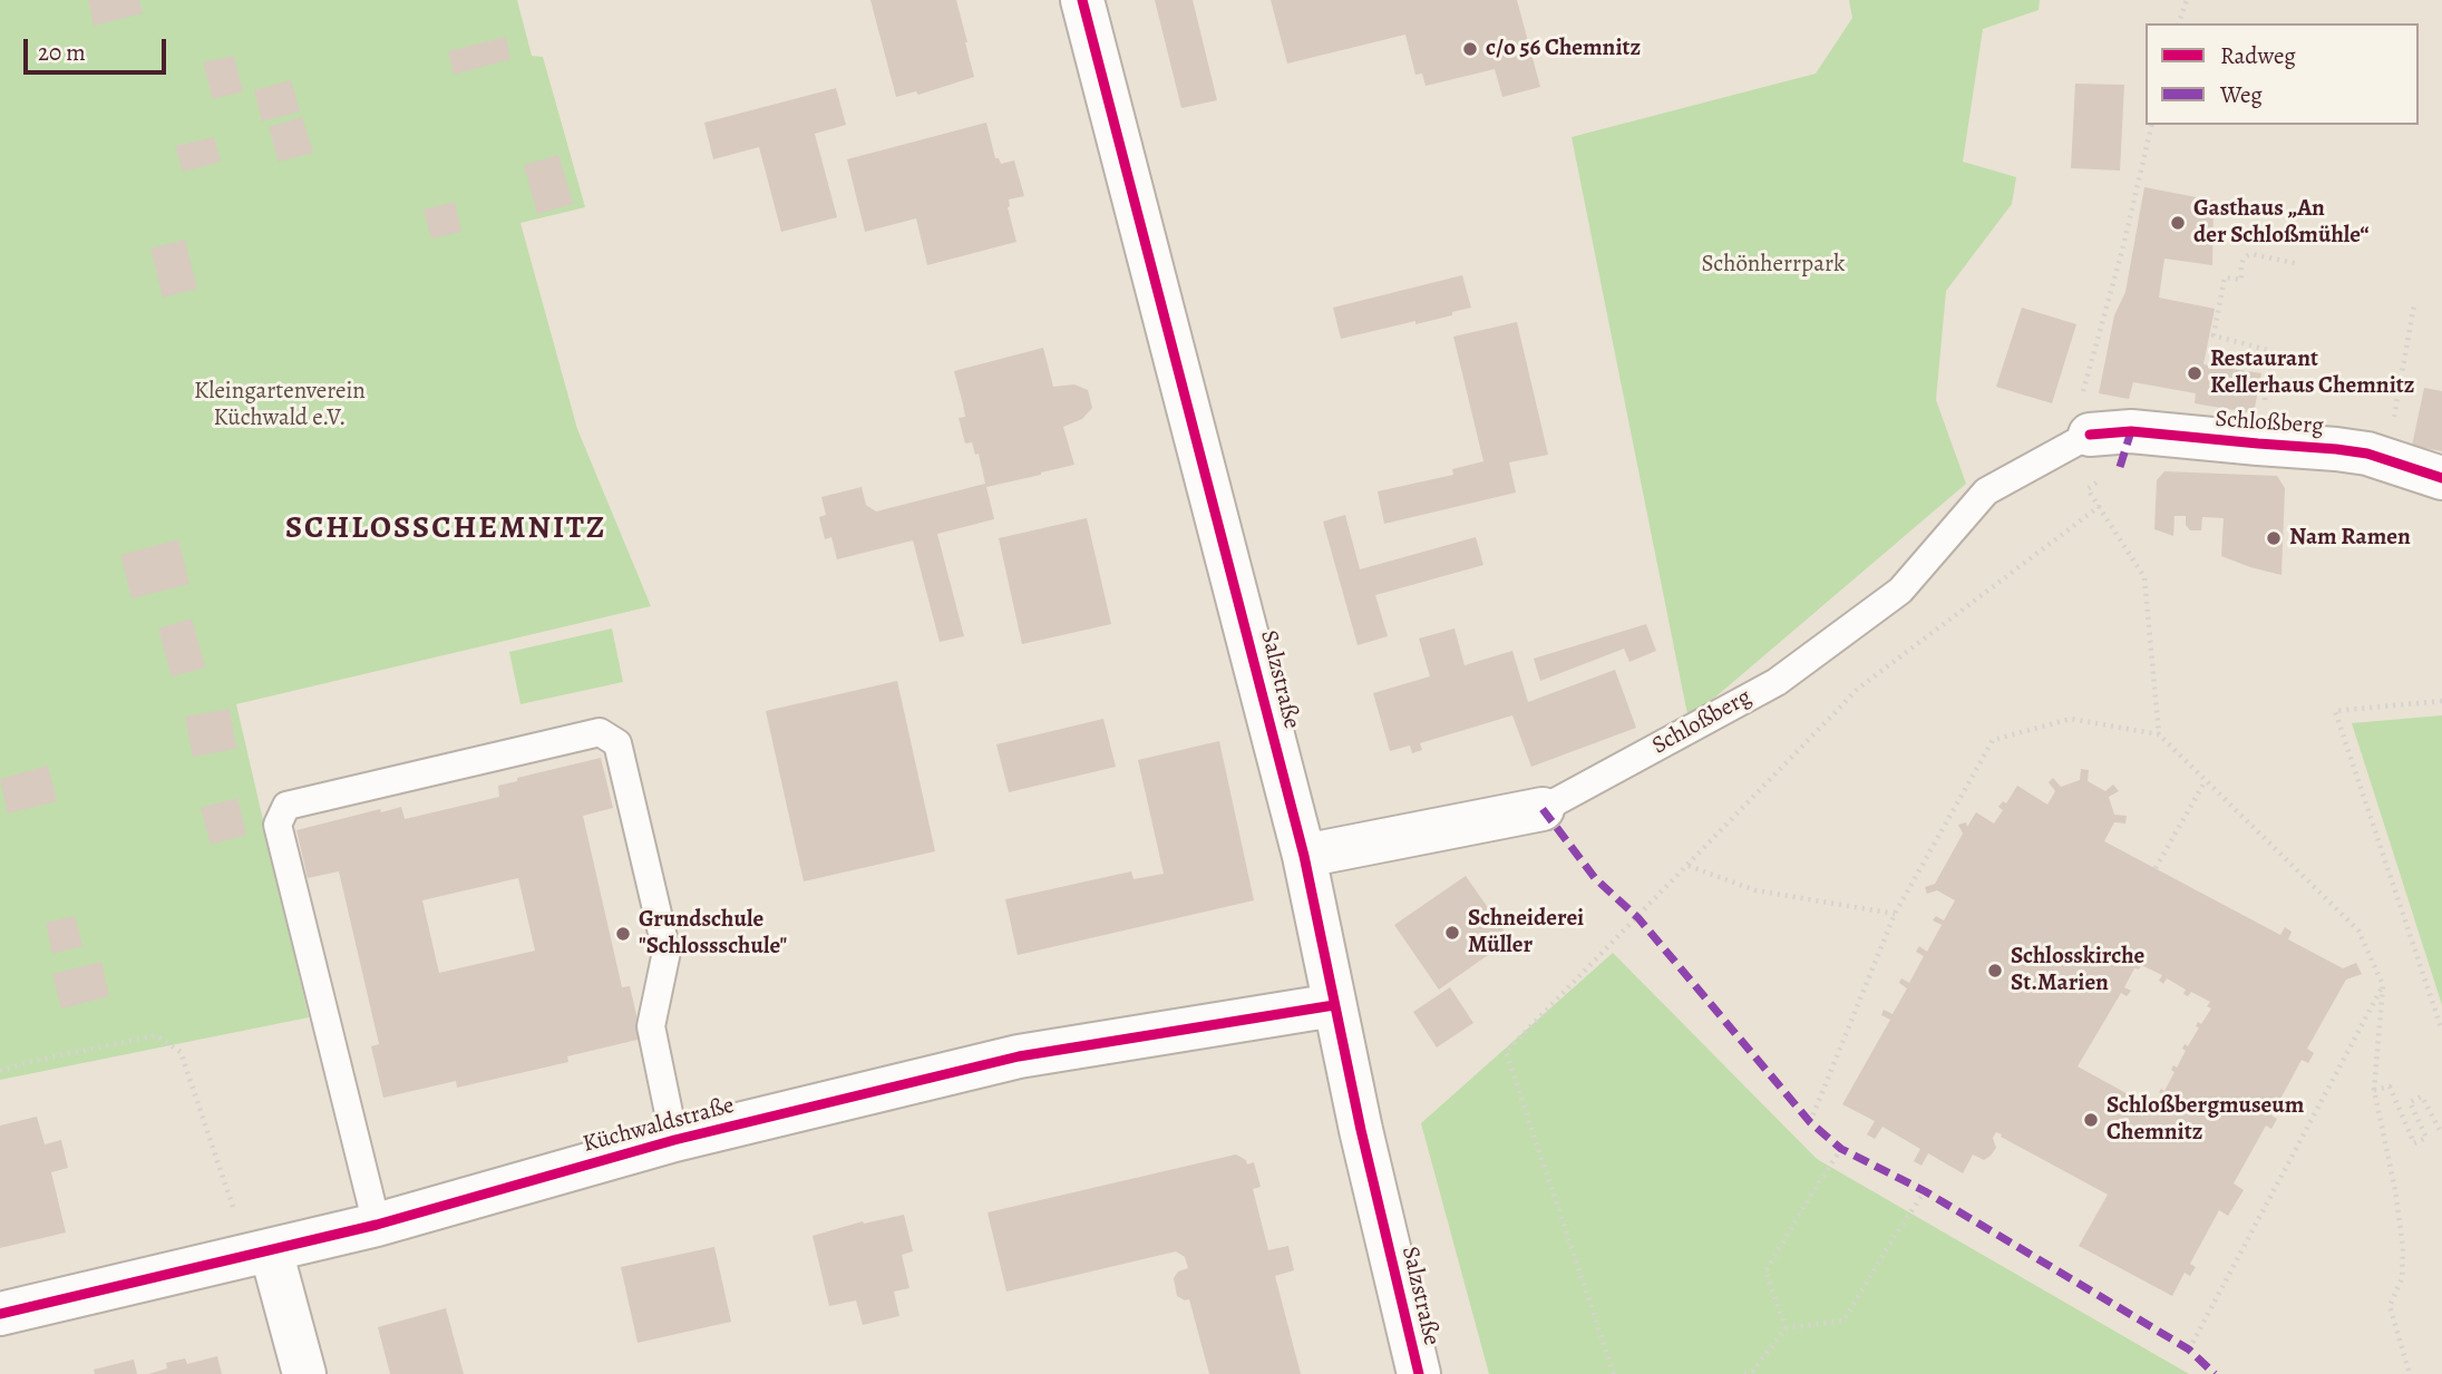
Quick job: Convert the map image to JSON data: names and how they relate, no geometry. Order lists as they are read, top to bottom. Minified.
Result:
{"streets":{"street":["Schloßberg","Salzstraße","Küchwaldstraße"]},"crossings":[["Schloßberg","Salzstraße"],["Salzstraße","Küchwaldstraße"]],"districts":["SCHLOSSCHEMNITZ"],"parks":["Schönherrpark","Kleingartenverein Küchwald e.V."],"places":["c/o 56 Chemnitz","Gasthaus „An der Schloßmühle“","Restaurant Kellerhaus Chemnitz","Nam Ramen","Schneiderei Müller","Grundschule \"Schlossschule\"","Schlosskirche St.Marien","Schloßbergmuseum Chemnitz"],"legend":["Radweg","Weg"],"scale_bar":"20 m"}
